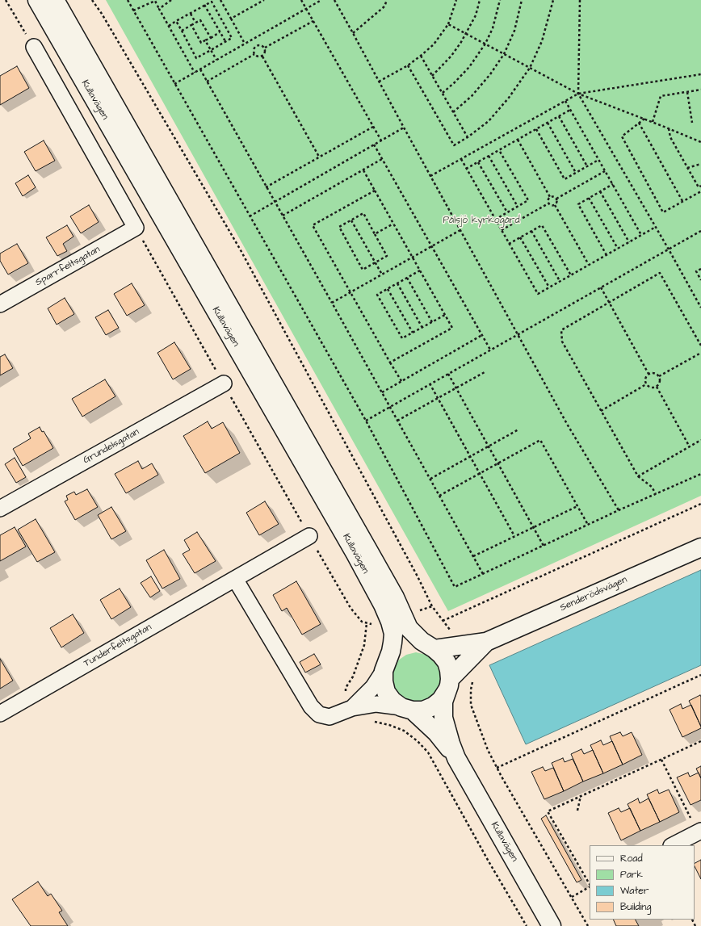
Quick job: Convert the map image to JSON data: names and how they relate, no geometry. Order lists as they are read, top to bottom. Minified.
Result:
{"streets":{"street":["Kullavägen","Sparrfeltsgatan","Grundelsgatan","Senderödsvägen","Tunderfeltsgatan"]},"crossings":[["Kullavägen","Senderödsvägen"]],"parks":["Pålsjö kyrkogård"],"legend":["Road","Park","Water","Building"]}
